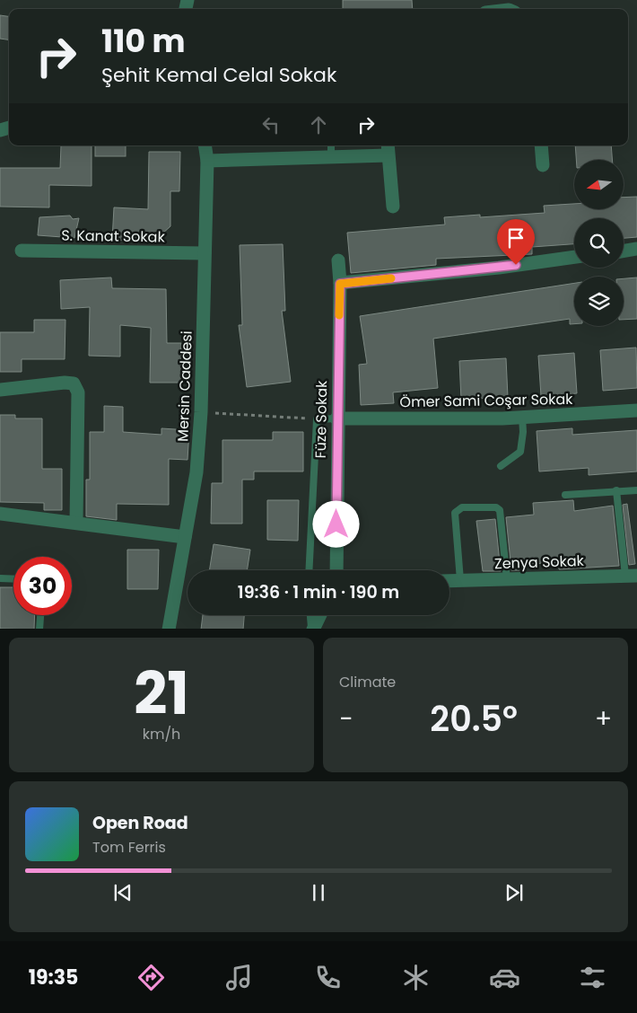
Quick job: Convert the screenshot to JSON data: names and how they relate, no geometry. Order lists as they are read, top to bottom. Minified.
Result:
{"streets":{"street":["S. Kanat Sokak","Mersin Caddesi","Ömer Sami Coşar Sokak","Füze Sokak","Zenya Sokak"]},"crossings":[["S. Kanat Sokak","Mersin Caddesi"],["Ömer Sami Coşar Sokak","Füze Sokak"]],"north":"left","page":{"turn":["110 m","Şehit Kemal Celal Sokak"],"limit":"30","trip":"19:36 · 1 min · 190 m","tile":[["21","km/h"],"Climate"],"heat":["−","20.5°","+"],"song":["Open Road","Tom Ferris"],"tabs":"19:35"}}
